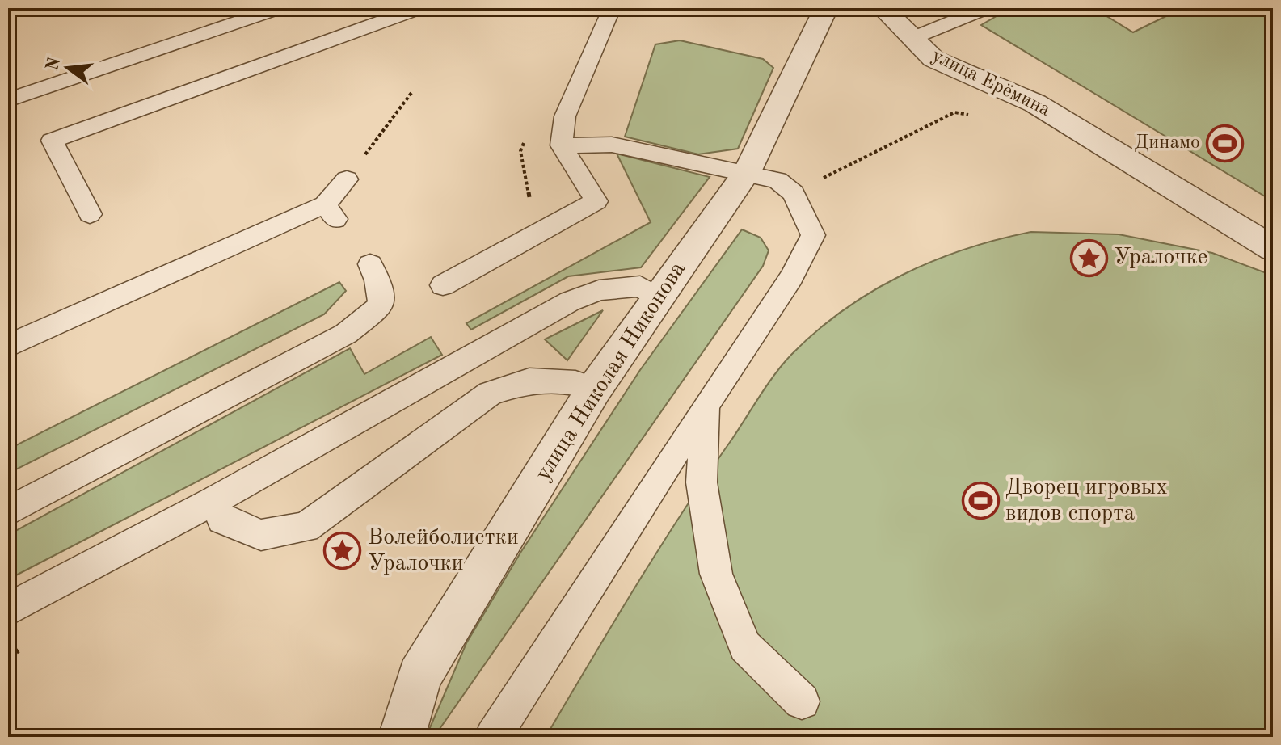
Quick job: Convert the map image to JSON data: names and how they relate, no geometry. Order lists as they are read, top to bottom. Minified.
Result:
{"streets":{"street":["улица Ерёмина","улица Николая Никонова"]},"places":{"sports":["Динамо","Дворец игровых видов спорта"],"place":["Уралочке","Волейболистки Уралочки"]},"north":"left"}
